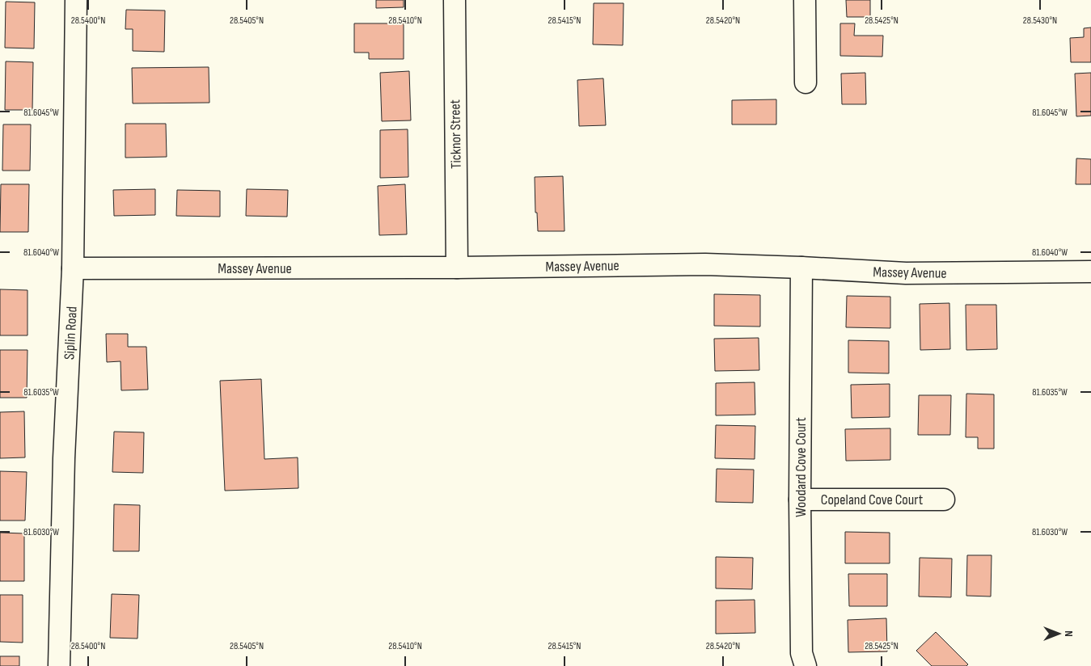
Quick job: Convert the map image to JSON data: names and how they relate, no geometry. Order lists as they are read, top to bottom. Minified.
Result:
{"streets":{"street":["Ticknor Street","Massey Avenue","Siplin Road","Woodard Cove Court","Copeland Cove Court"]},"crossings":[["Ticknor Street","Massey Avenue"],["Massey Avenue","Siplin Road"],["Massey Avenue","Woodard Cove Court"],["Woodard Cove Court","Copeland Cove Court"]],"north":"right","coordinates":["28.5400°N","28.5405°N","28.5410°N","28.5415°N","28.5420°N","28.5425°N","28.5430°N","81.6045°W","81.6040°W","81.6035°W","81.6030°W"]}
